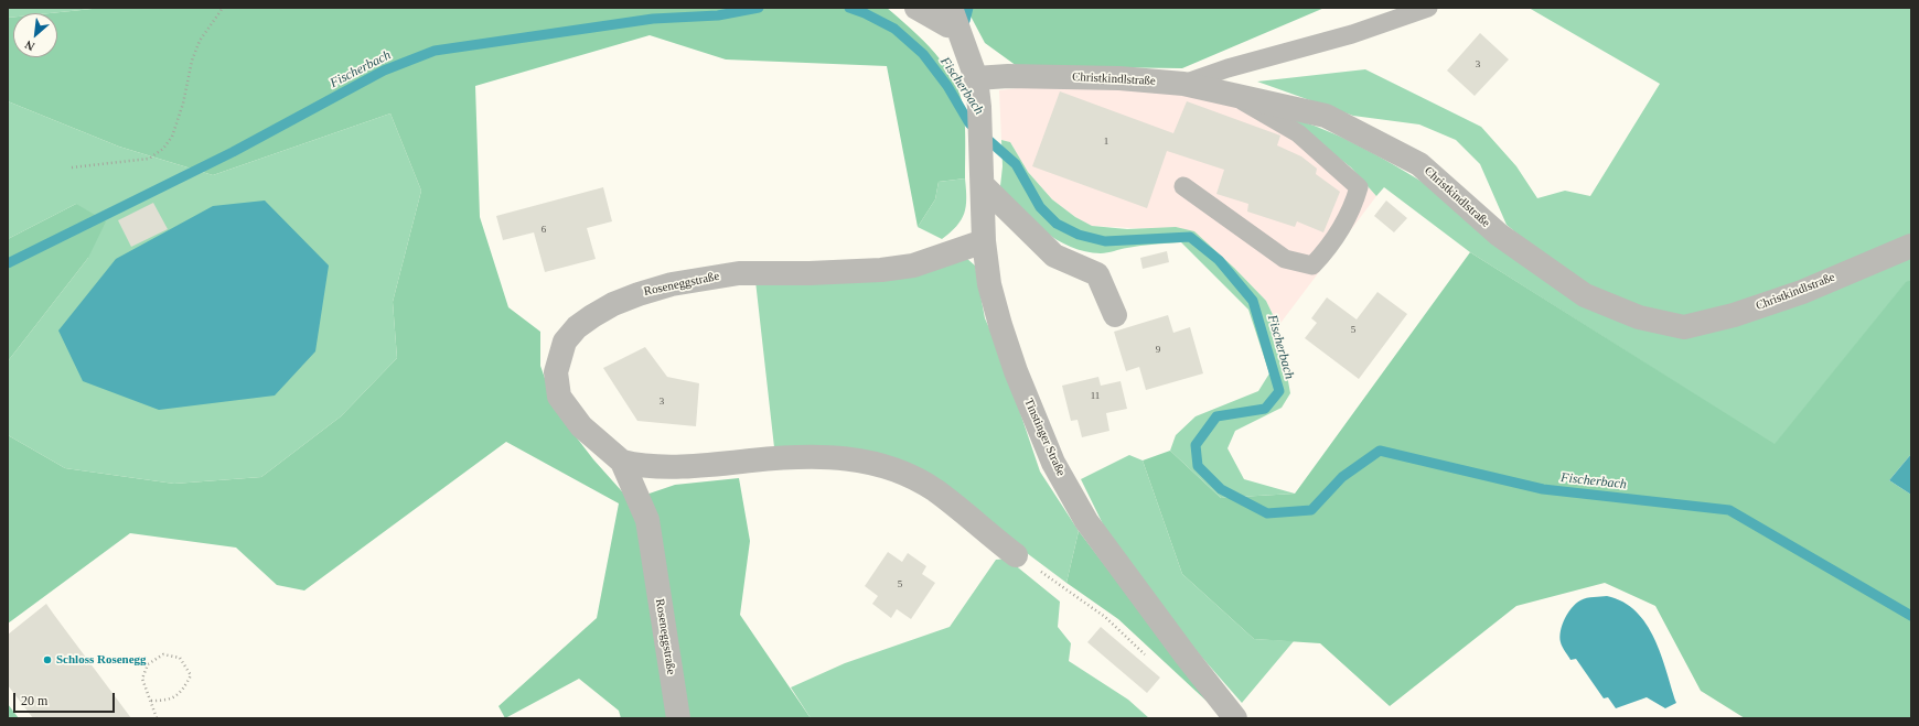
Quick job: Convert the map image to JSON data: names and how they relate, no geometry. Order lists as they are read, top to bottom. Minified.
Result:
{"streets":{"street":["Christkindlstraße","Roseneggstraße","Tinstinger Straße"]},"crossings":[["Christkindlstraße","Tinstinger Straße"],["Roseneggstraße","Tinstinger Straße"]],"water":["Fischerbach"],"places":["Schloss Rosenegg"],"house_numbers":["3","1","6","5","9","11","3","5"],"scale_bar":"20 m","north":"bottom left"}
